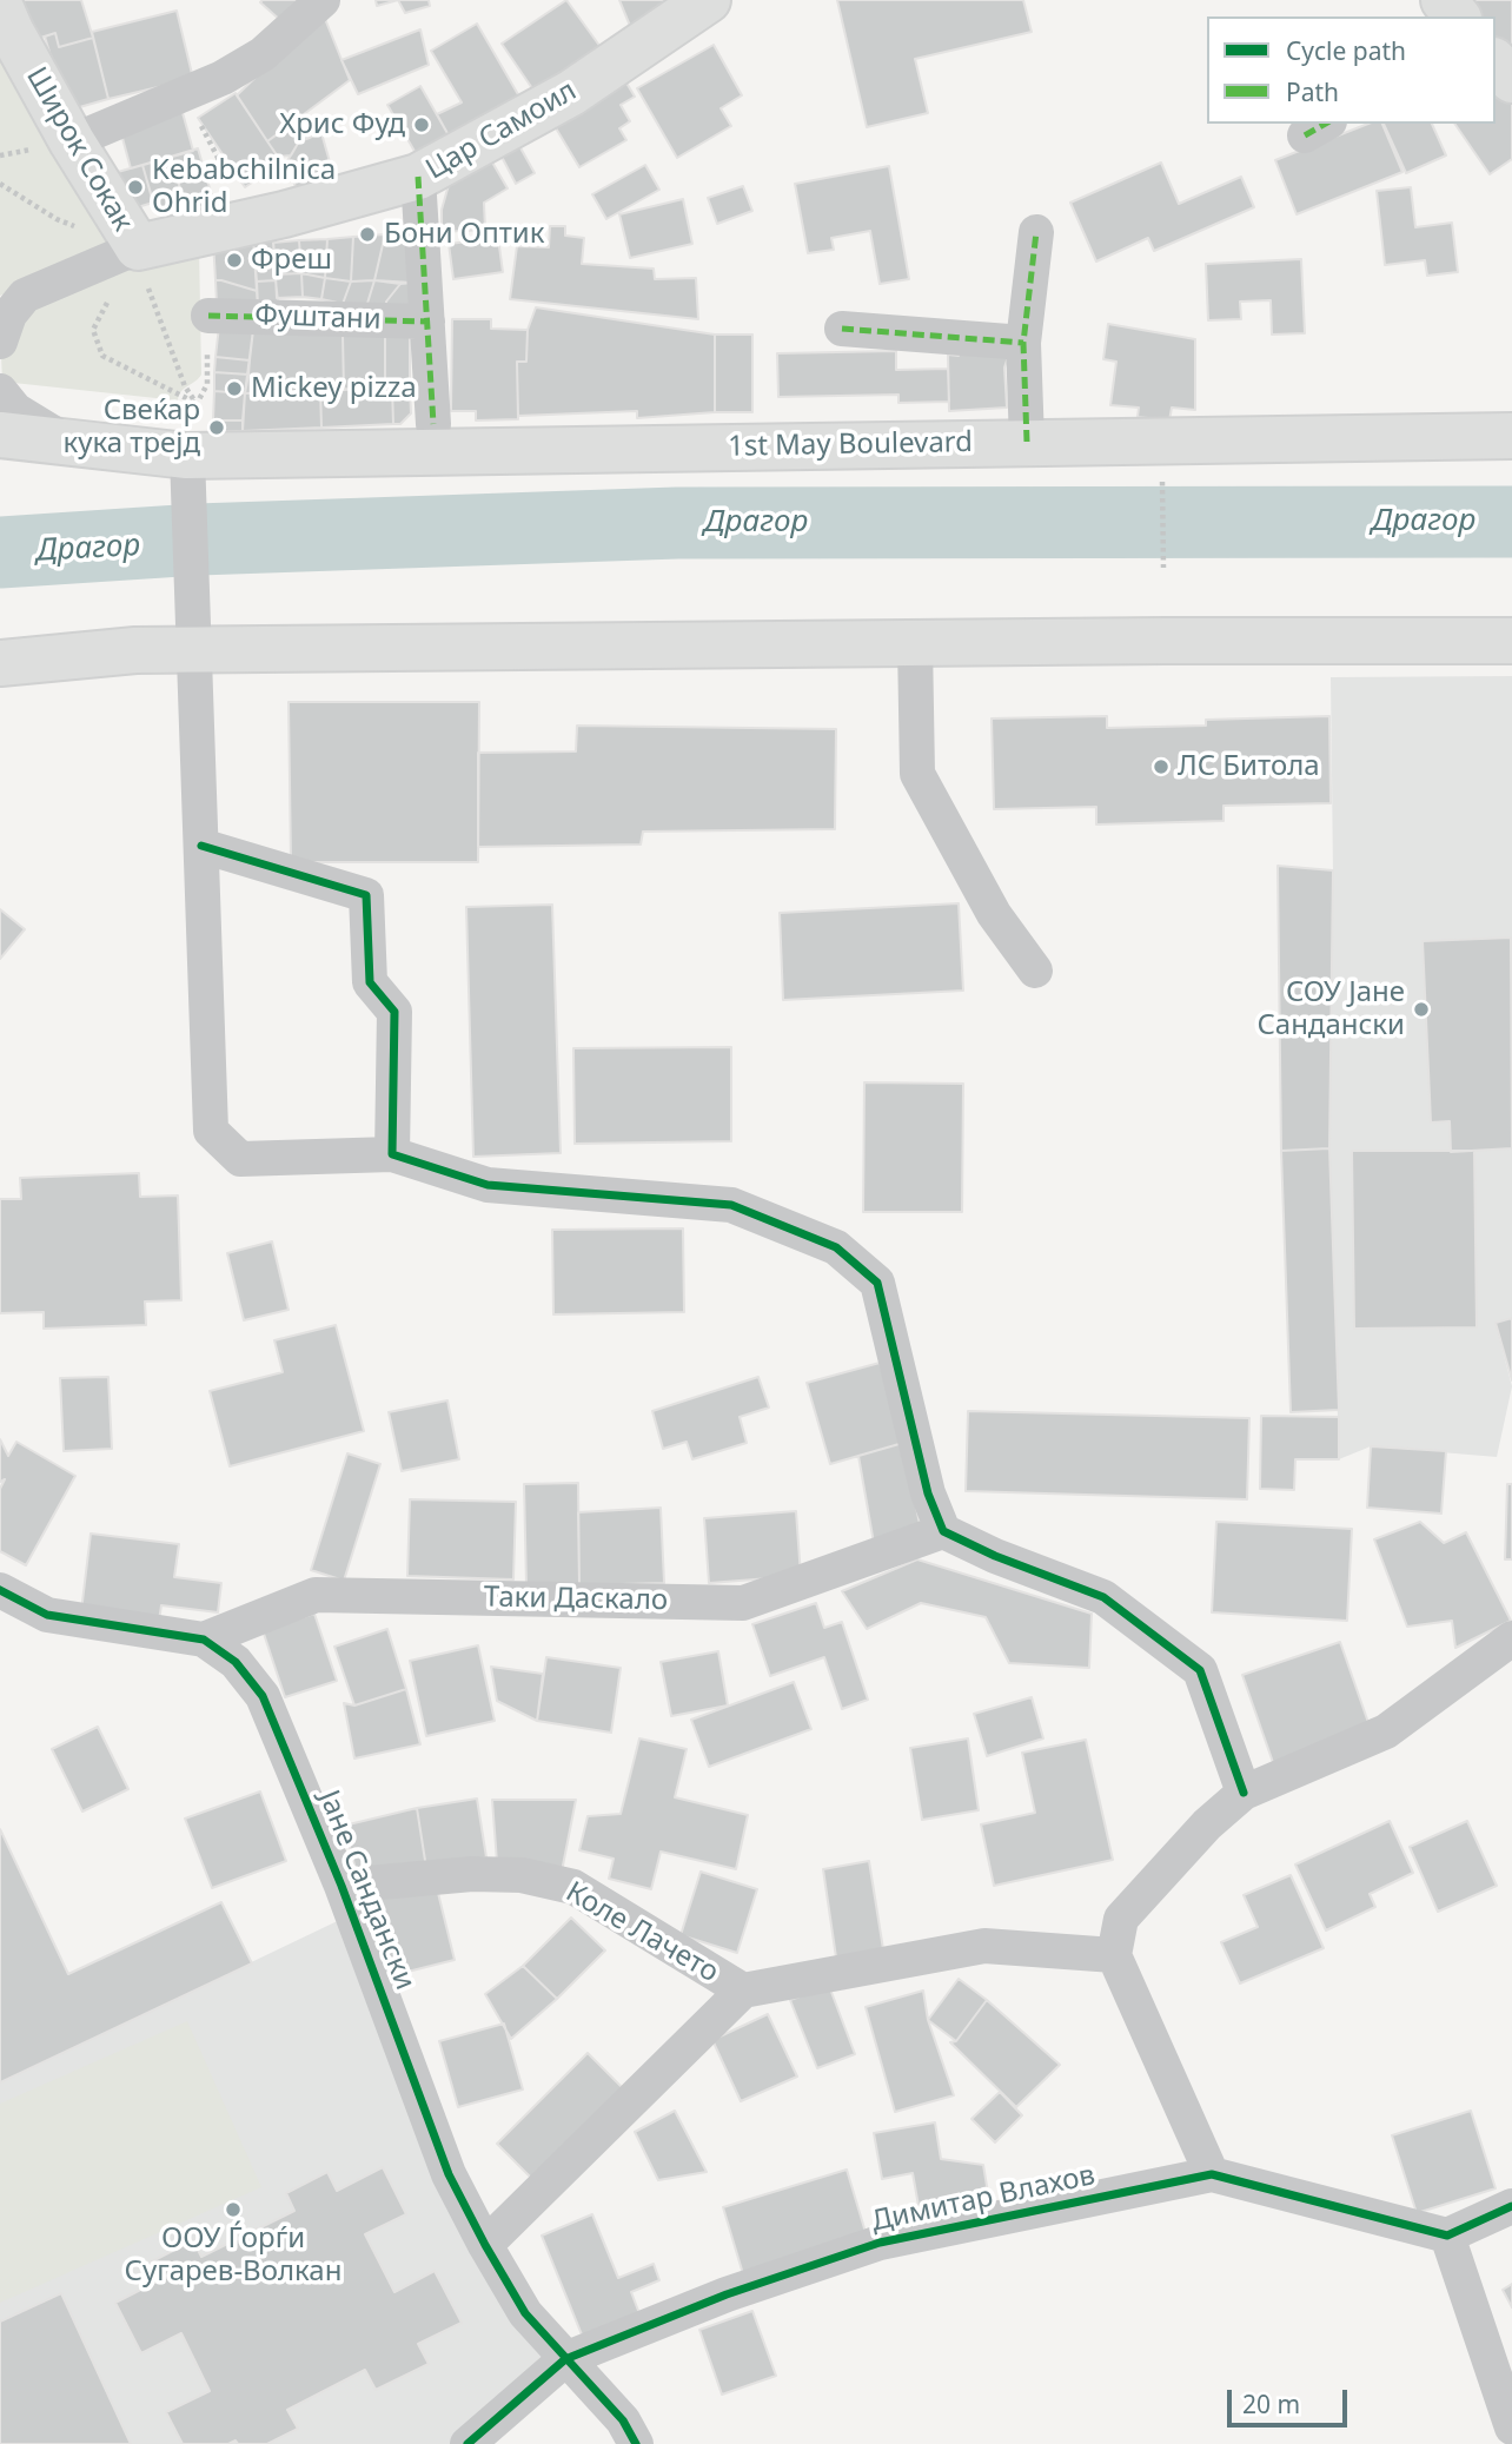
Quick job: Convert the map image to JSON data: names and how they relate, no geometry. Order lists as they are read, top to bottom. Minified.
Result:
{"streets":{"main road":["Цар Самоил","Широк Сокак","1st May Boulevard"],"street":["Фуштани","Таки Даскало","Јане Сандански","Коле Лачето","Димитар Влахов"]},"crossings":[["Цар Самоил","Фуштани"],["Таки Даскало","Јане Сандански"],["Јане Сандански","Коле Лачето"],["Јане Сандански","Димитар Влахов"]],"water":["Драгор"],"places":["Хрис Фуд","Kebabchilnica Ohrid","Бони Оптик","Фреш","Mickey pizza","Свеќар кука трејд","ЛС Битола","СОУ Јане Сандански","ООУ Ѓорѓи Сугарев-Волкан"],"legend":["Cycle path","Path"],"scale_bar":"20 m"}
